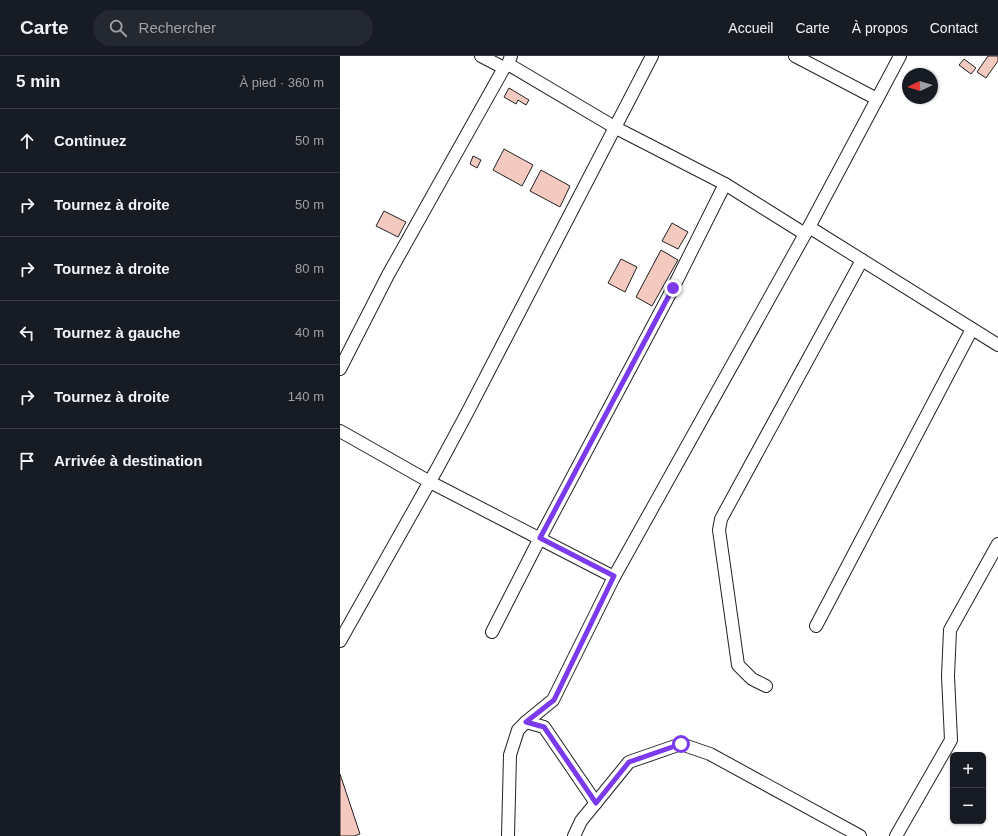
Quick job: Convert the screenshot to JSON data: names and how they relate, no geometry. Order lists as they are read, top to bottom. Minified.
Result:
{"north":"left","page":{"header":"Carte","search":"Rechercher","nav":["Accueil","Carte","À propos","Contact"],"heading":["5 min","À pied · 360 m"],"list":[["Continuez","50 m"],["Tournez à droite","50 m"],["Tournez à droite","80 m"],["Tournez à gauche","40 m"],["Tournez à droite","140 m"],"Arrivée à destination"],"map_buttons":["+","−"]}}
